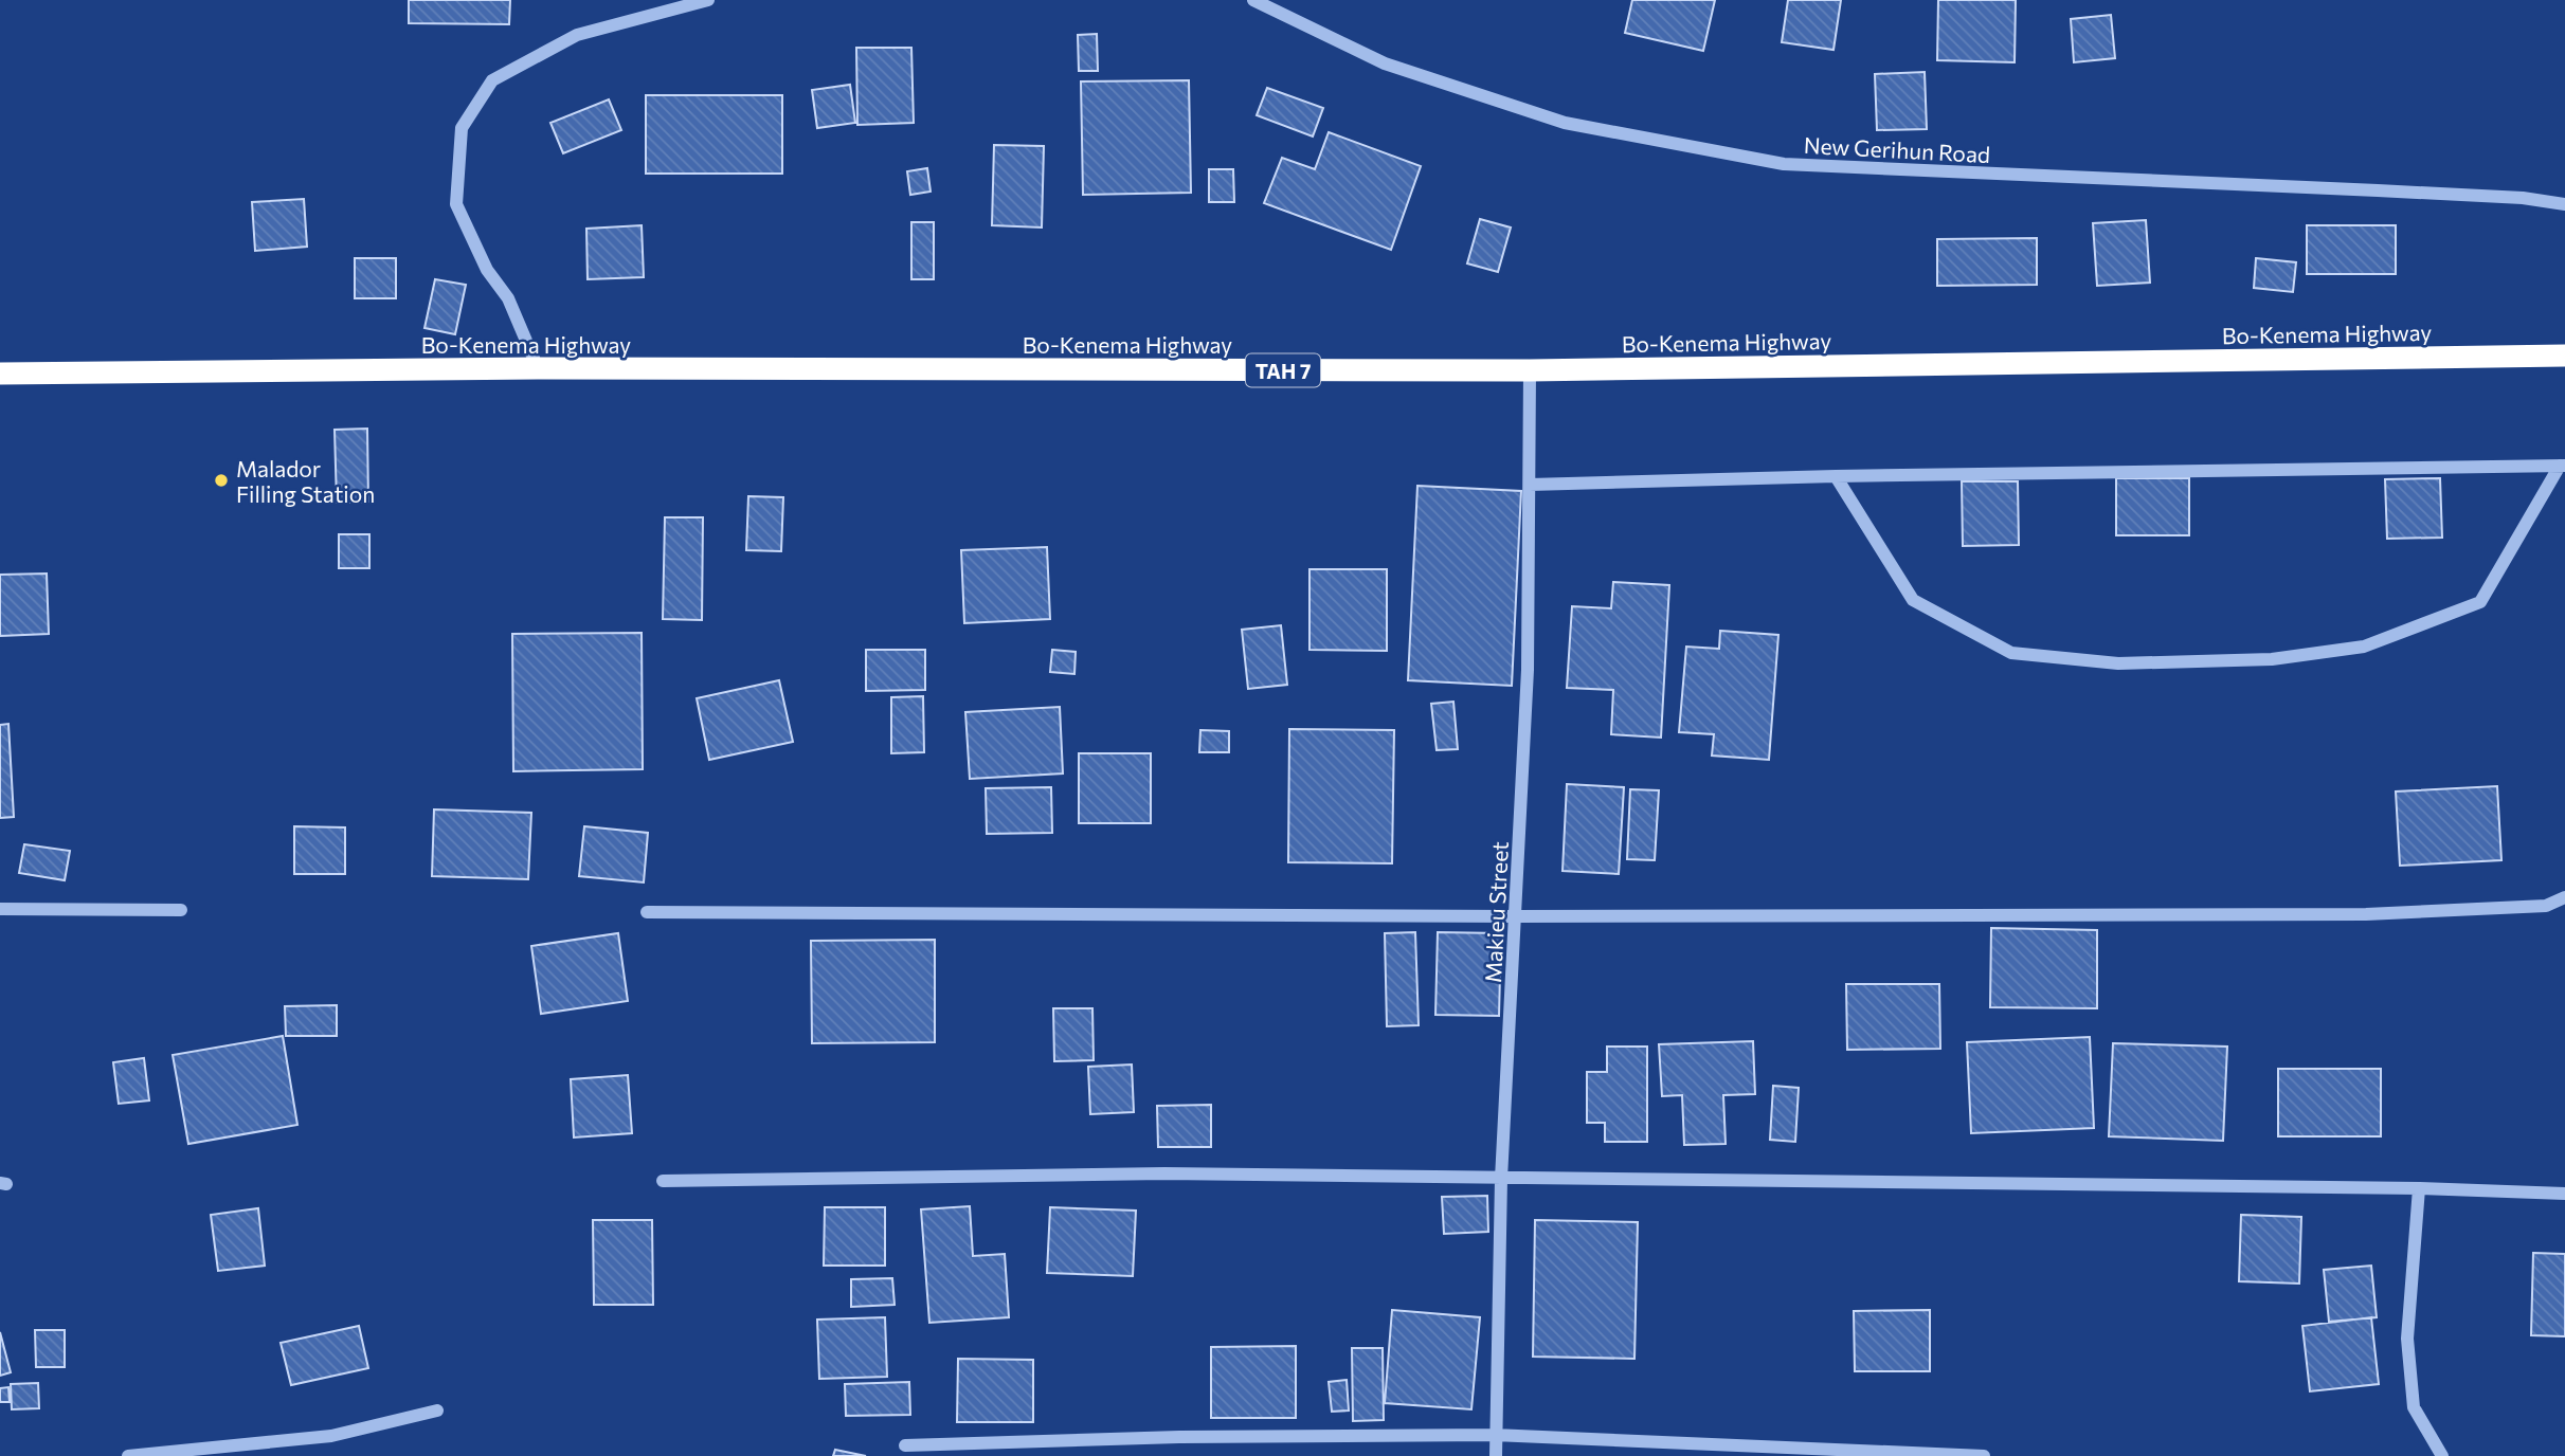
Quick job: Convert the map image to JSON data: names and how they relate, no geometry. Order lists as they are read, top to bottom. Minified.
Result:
{"streets":{"highway":["Bo-Kenema Highway","TAH 7"],"street":["New Gerihun Road","Makieu Street"]},"crossings":[["Bo-Kenema Highway","Makieu Street"]],"places":["Malador Filling Station"]}
